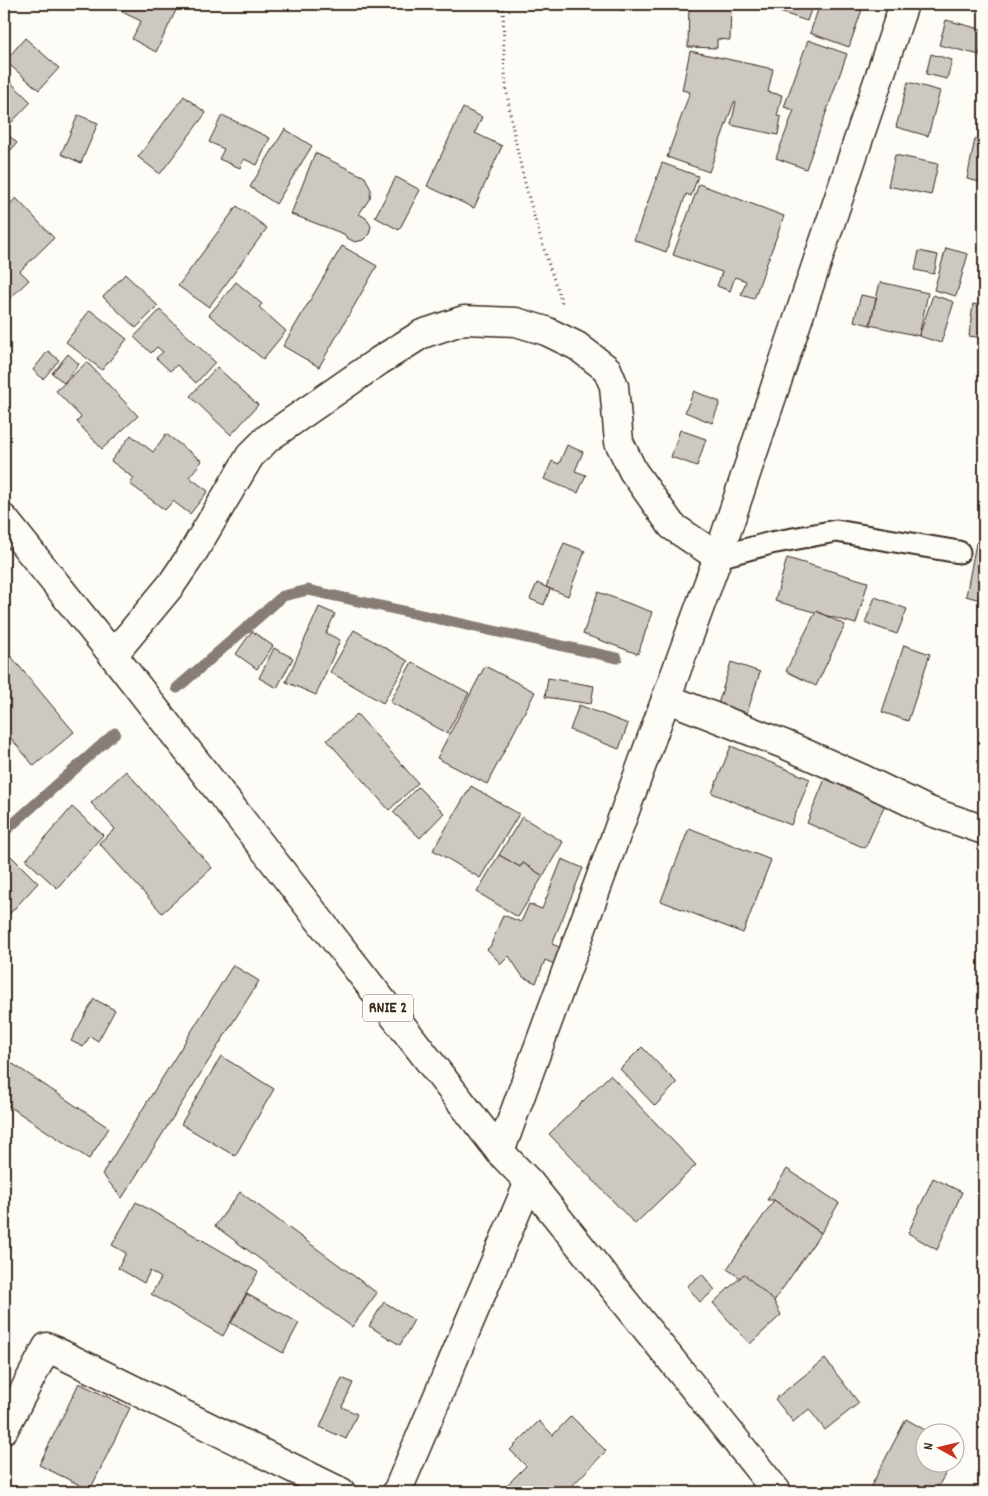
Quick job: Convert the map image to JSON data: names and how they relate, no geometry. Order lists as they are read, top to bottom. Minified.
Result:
{"streets":{"street":["RNIE 2"]},"north":"left"}
